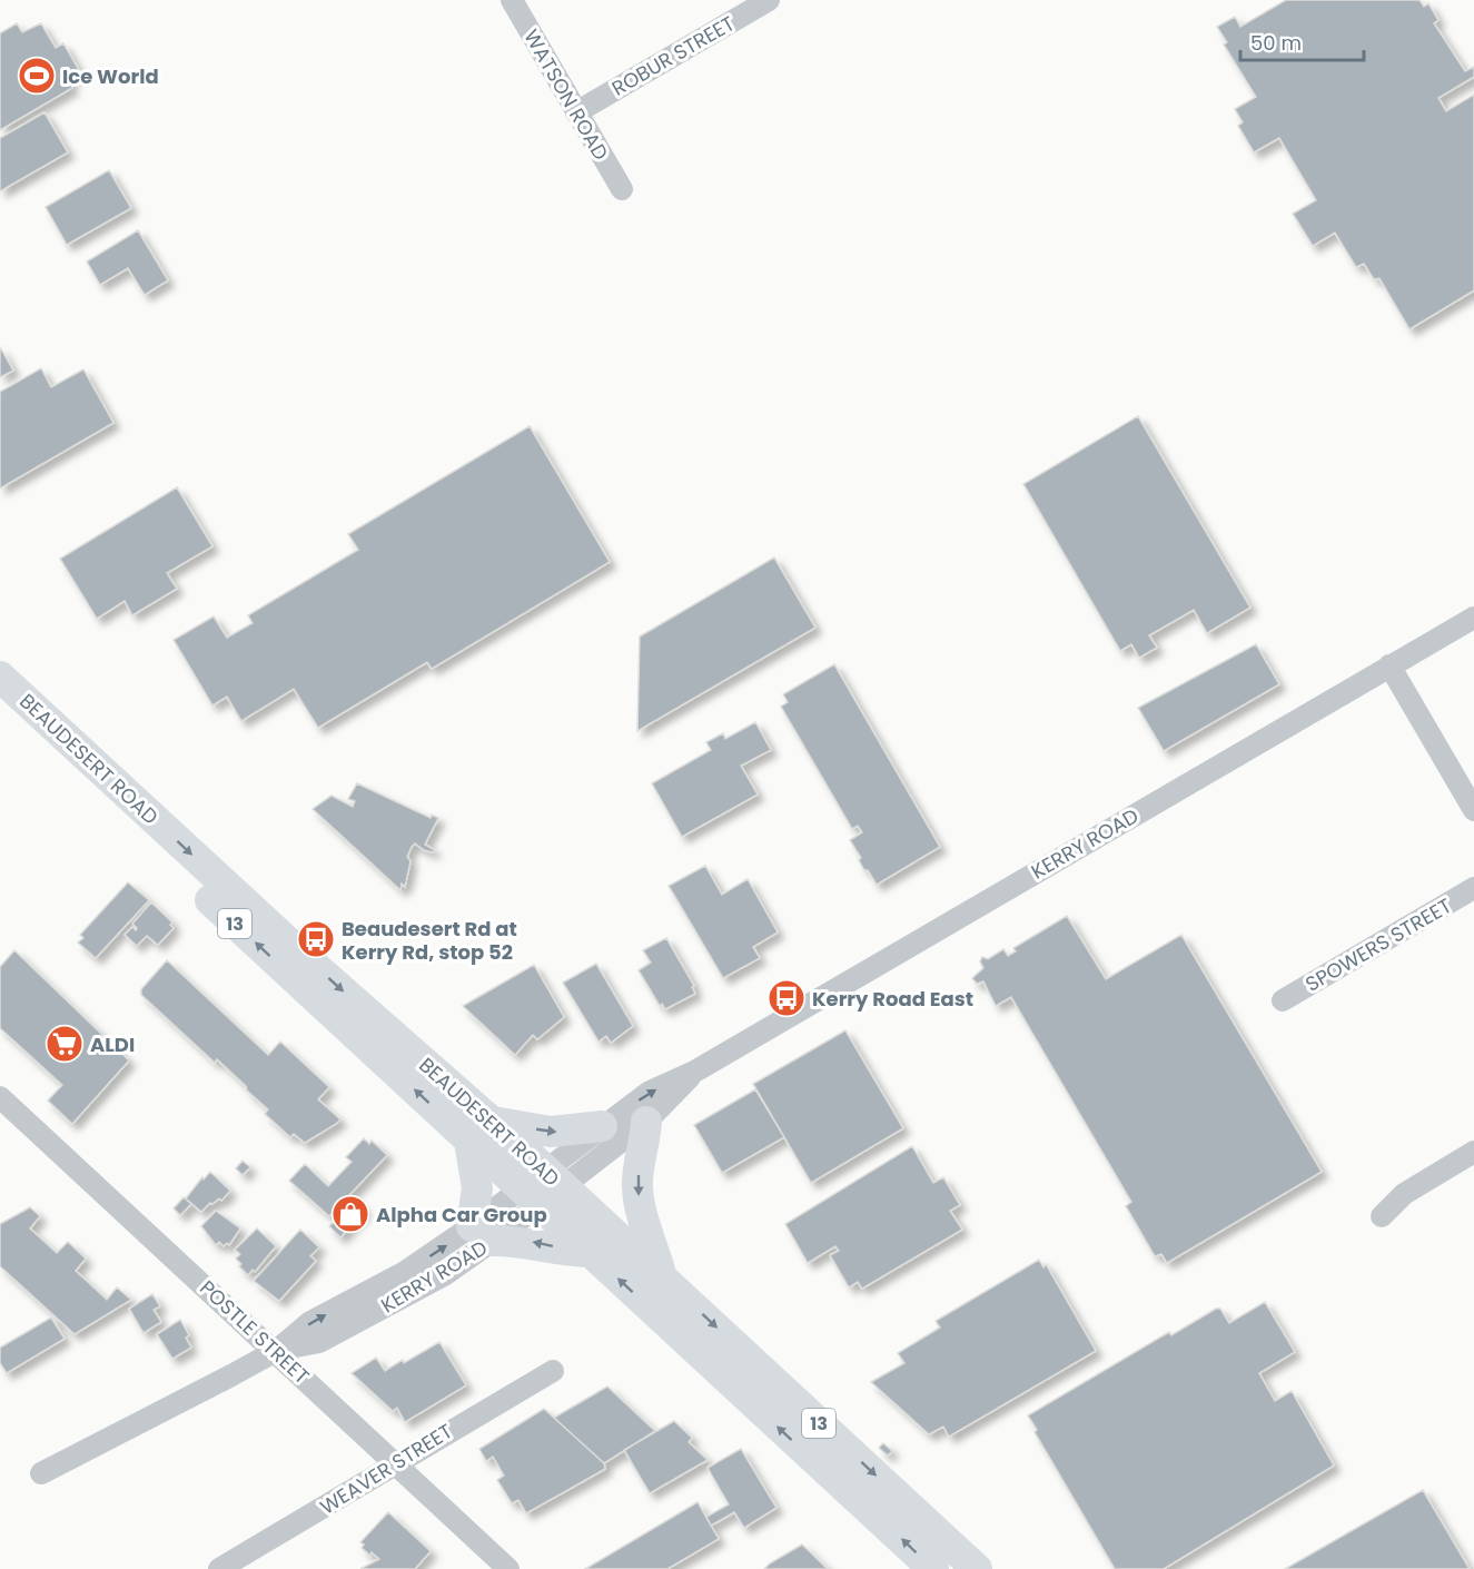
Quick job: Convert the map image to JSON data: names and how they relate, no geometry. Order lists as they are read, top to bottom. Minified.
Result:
{"streets":{"highway":["BEAUDESERT ROAD","13"],"street":["ROBUR STREET","WATSON ROAD","KERRY ROAD","SPOWERS STREET","POSTLE STREET","WEAVER STREET"]},"crossings":[["ROBUR STREET","WATSON ROAD"],["BEAUDESERT ROAD","KERRY ROAD"],["KERRY ROAD","POSTLE STREET"],["POSTLE STREET","WEAVER STREET"]],"places":{"sports":["Ice World"],"bus stop":["Beaudesert Rd at Kerry Rd, stop 52","Kerry Road East"],"supermarket":["ALDI"],"shop":["Alpha Car Group"]},"scale_bar":"50 m"}
